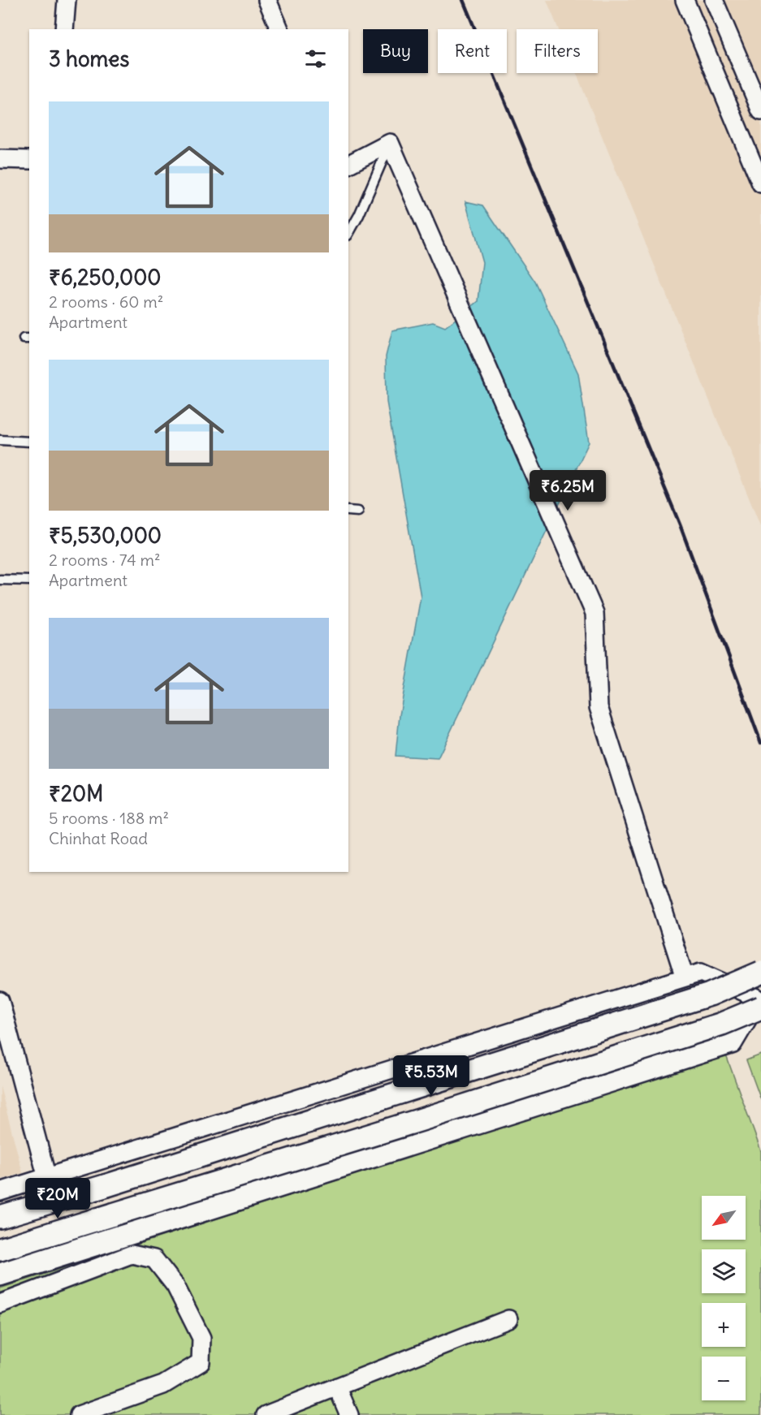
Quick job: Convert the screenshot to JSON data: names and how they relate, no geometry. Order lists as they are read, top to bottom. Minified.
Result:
{"north":"bottom left","page":{"chip":["Buy","Rent","Filters"],"heading":"3 homes","list":[{"name":"₹6,250,000","note":"2 rooms · 60 m² · Apartment"},{"name":"₹5,530,000","note":"2 rooms · 74 m² · Apartment"},{"name":"₹20M","note":"5 rooms · 188 m² · Chinhat Road"}],"price":["₹6.25M","₹5.53M","₹20M"],"map_buttons":["+","−"]}}
